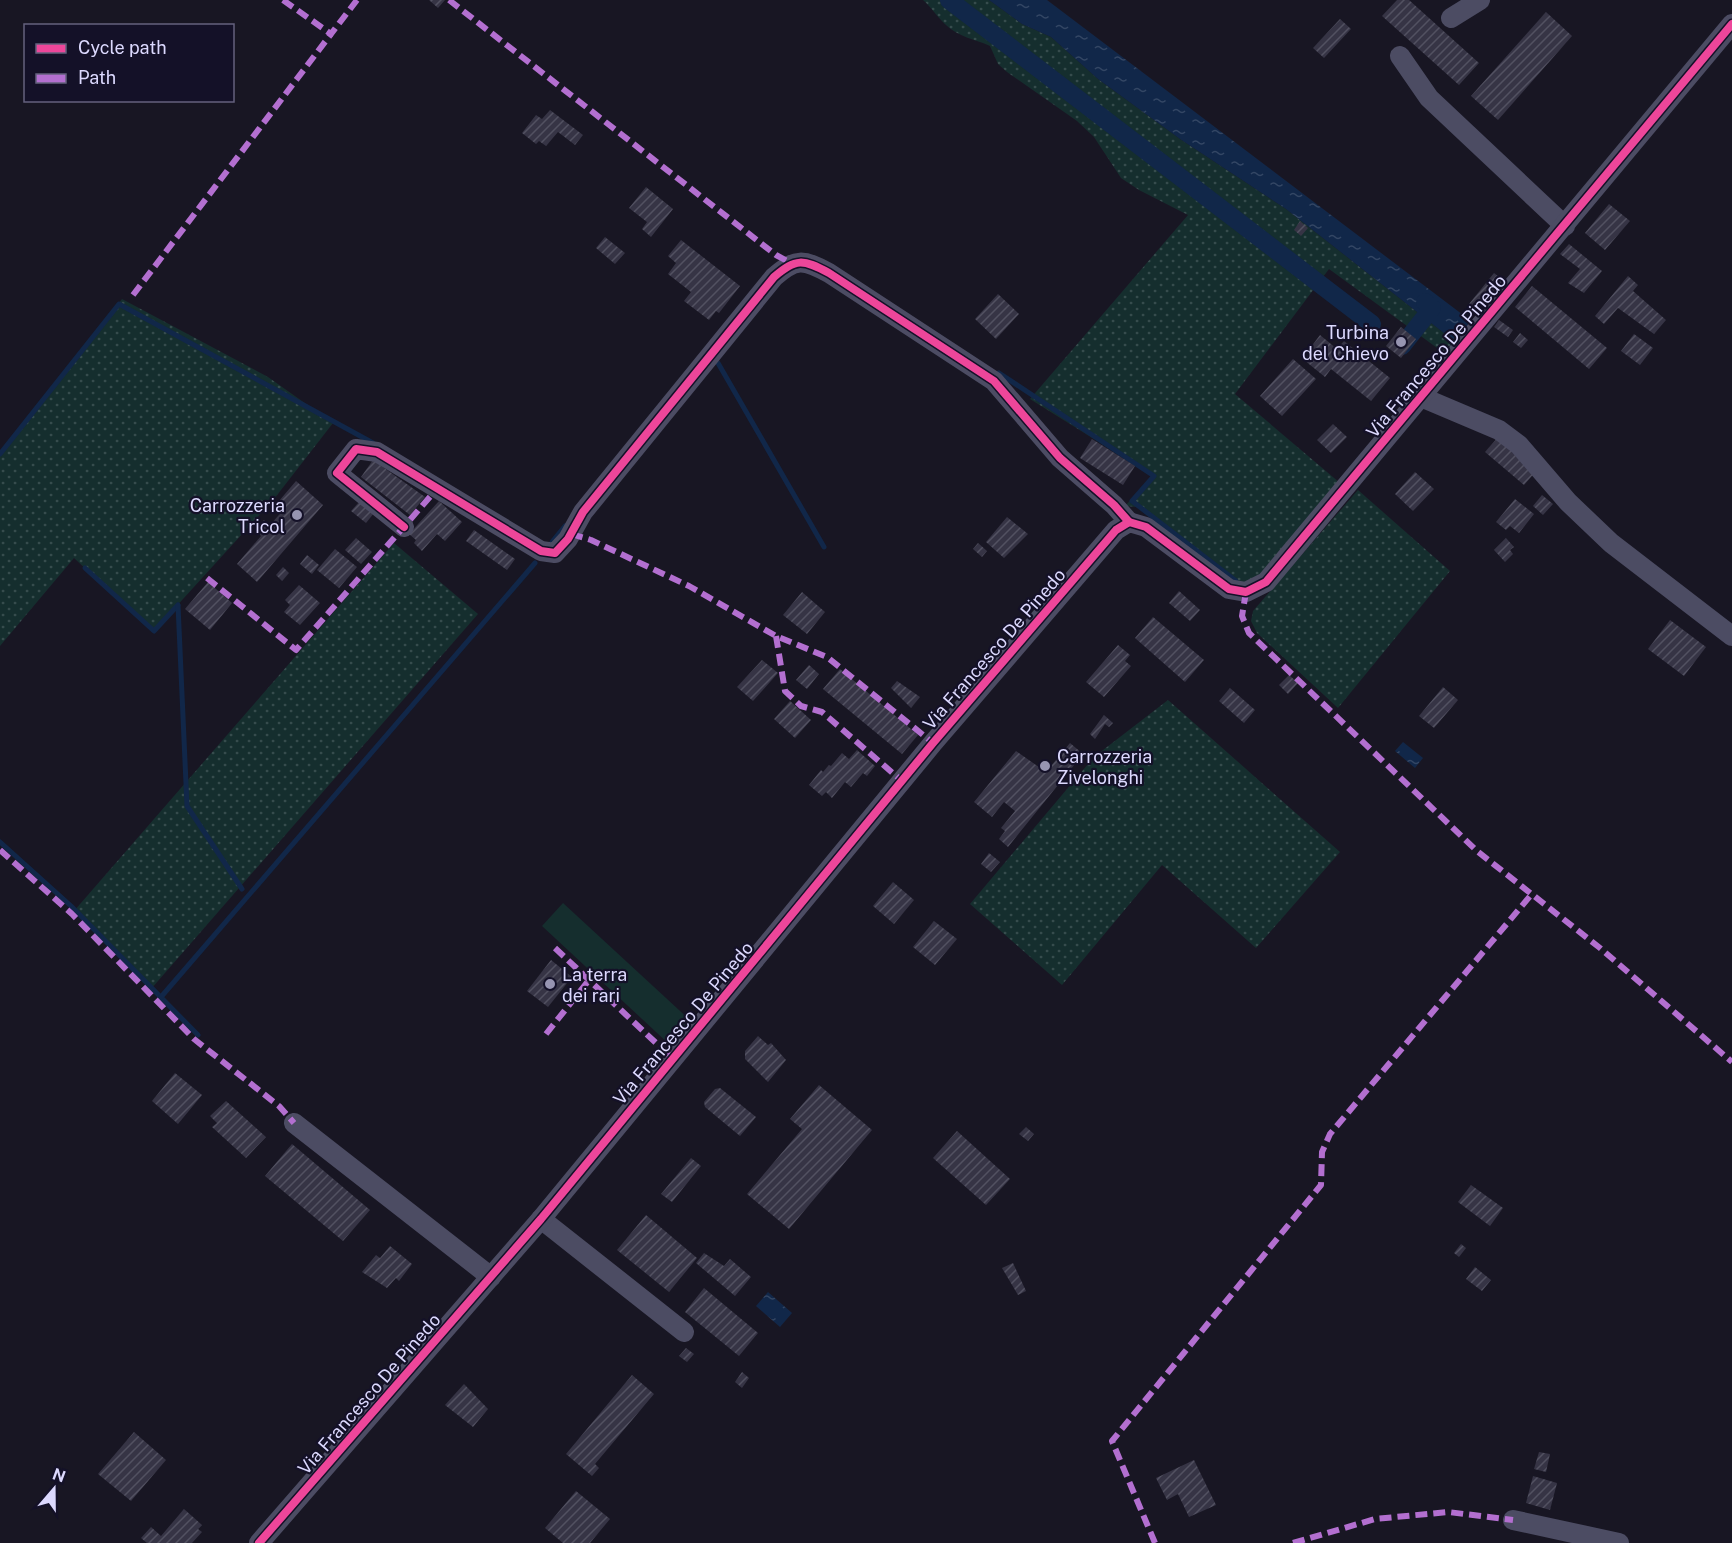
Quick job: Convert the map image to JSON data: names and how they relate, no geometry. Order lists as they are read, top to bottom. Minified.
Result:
{"streets":{"street":["Via Francesco De Pinedo"]},"places":["Turbina del Chievo","Carrozzeria Tricol","Carrozzeria Zivelonghi","La terra dei rari"],"legend":["Cycle path","Path"],"north":"top"}
